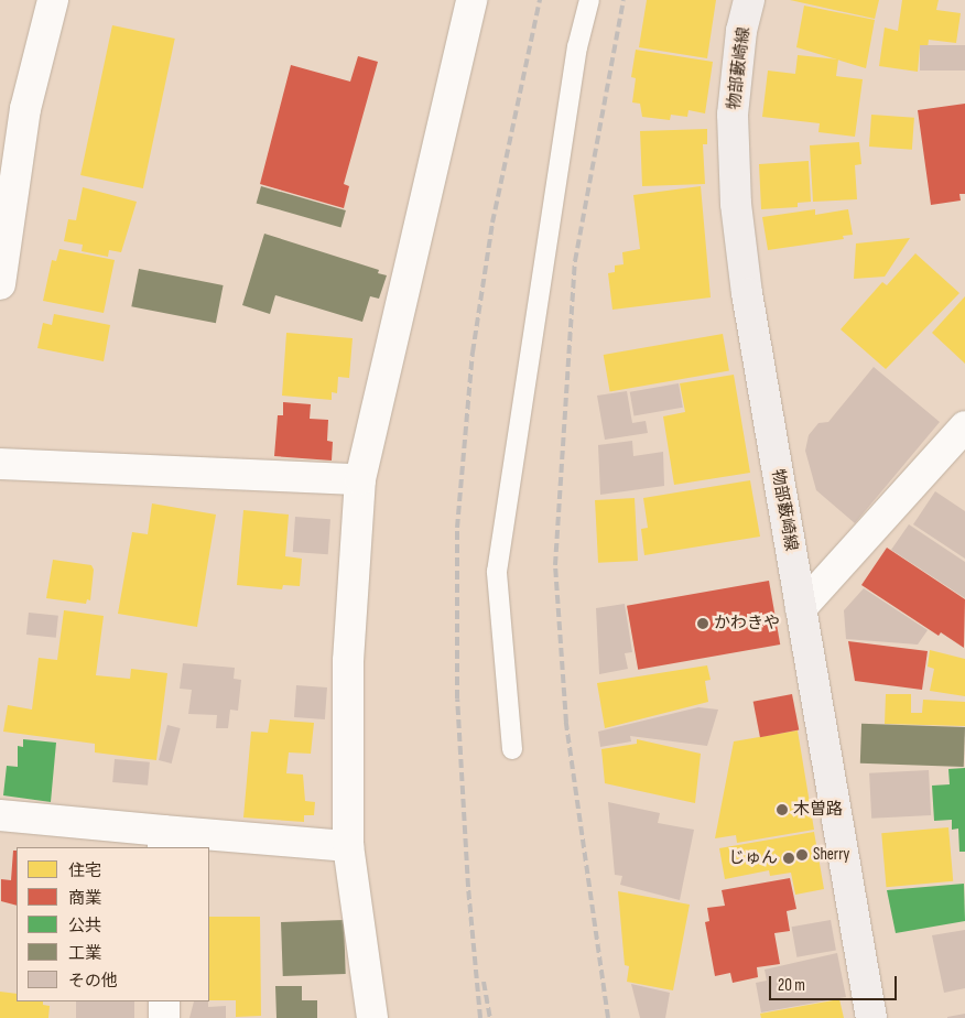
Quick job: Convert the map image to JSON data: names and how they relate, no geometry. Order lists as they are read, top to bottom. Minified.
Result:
{"streets":{"main road":["物部藪崎線"]},"places":["かわきや","木曽路","Sherry","じゅん"],"legend":["住宅","商業","公共","工業","その他"],"scale_bar":"20 m"}
